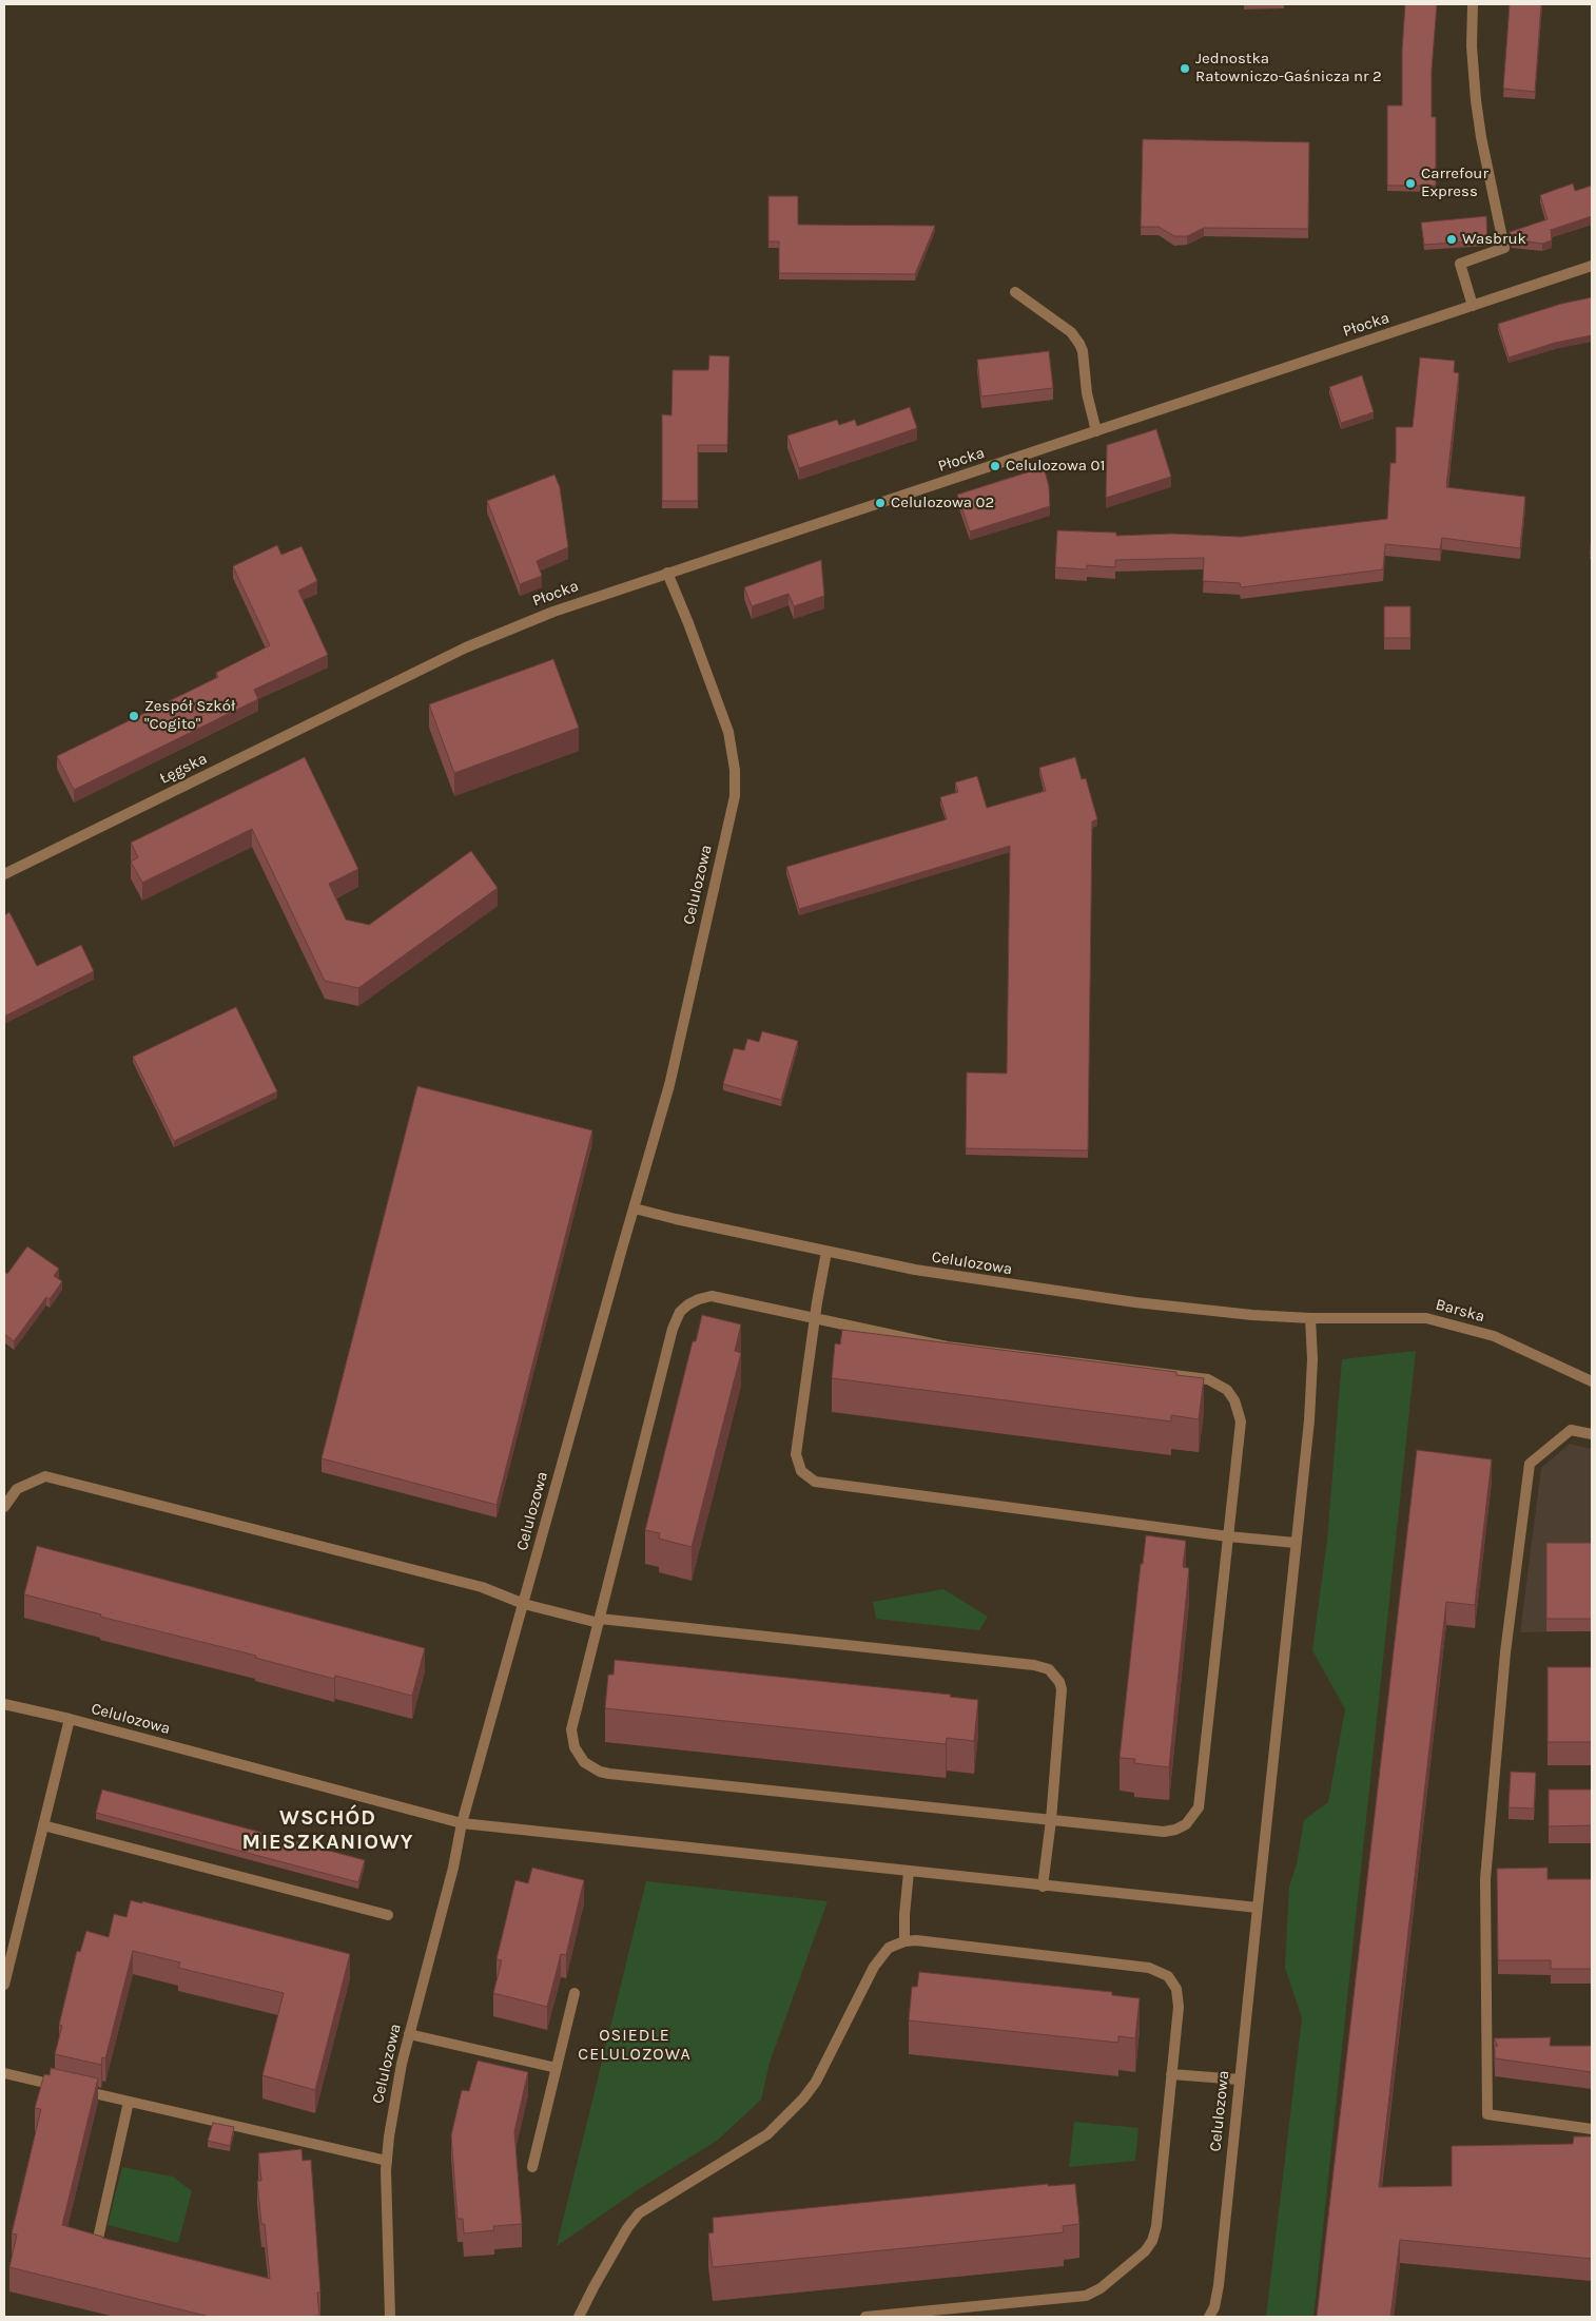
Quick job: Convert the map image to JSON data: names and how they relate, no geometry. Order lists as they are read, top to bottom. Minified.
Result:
{"streets":{"street":["Płocka","Łęgska","Celulozowa","Barska"]},"crossings":[["Płocka","Łęgska"],["Płocka","Celulozowa"],["Celulozowa","Barska"]],"districts":["WSCHÓD MIESZKANIOWY","OSIEDLE CELULOZOWA"],"places":["Jednostka Ratowniczo-Gaśnicza nr 2","Carrefour Express","Wasbruk","Celulozowa 01","Celulozowa 02","Zespół Szkół \"Cogito\""]}
